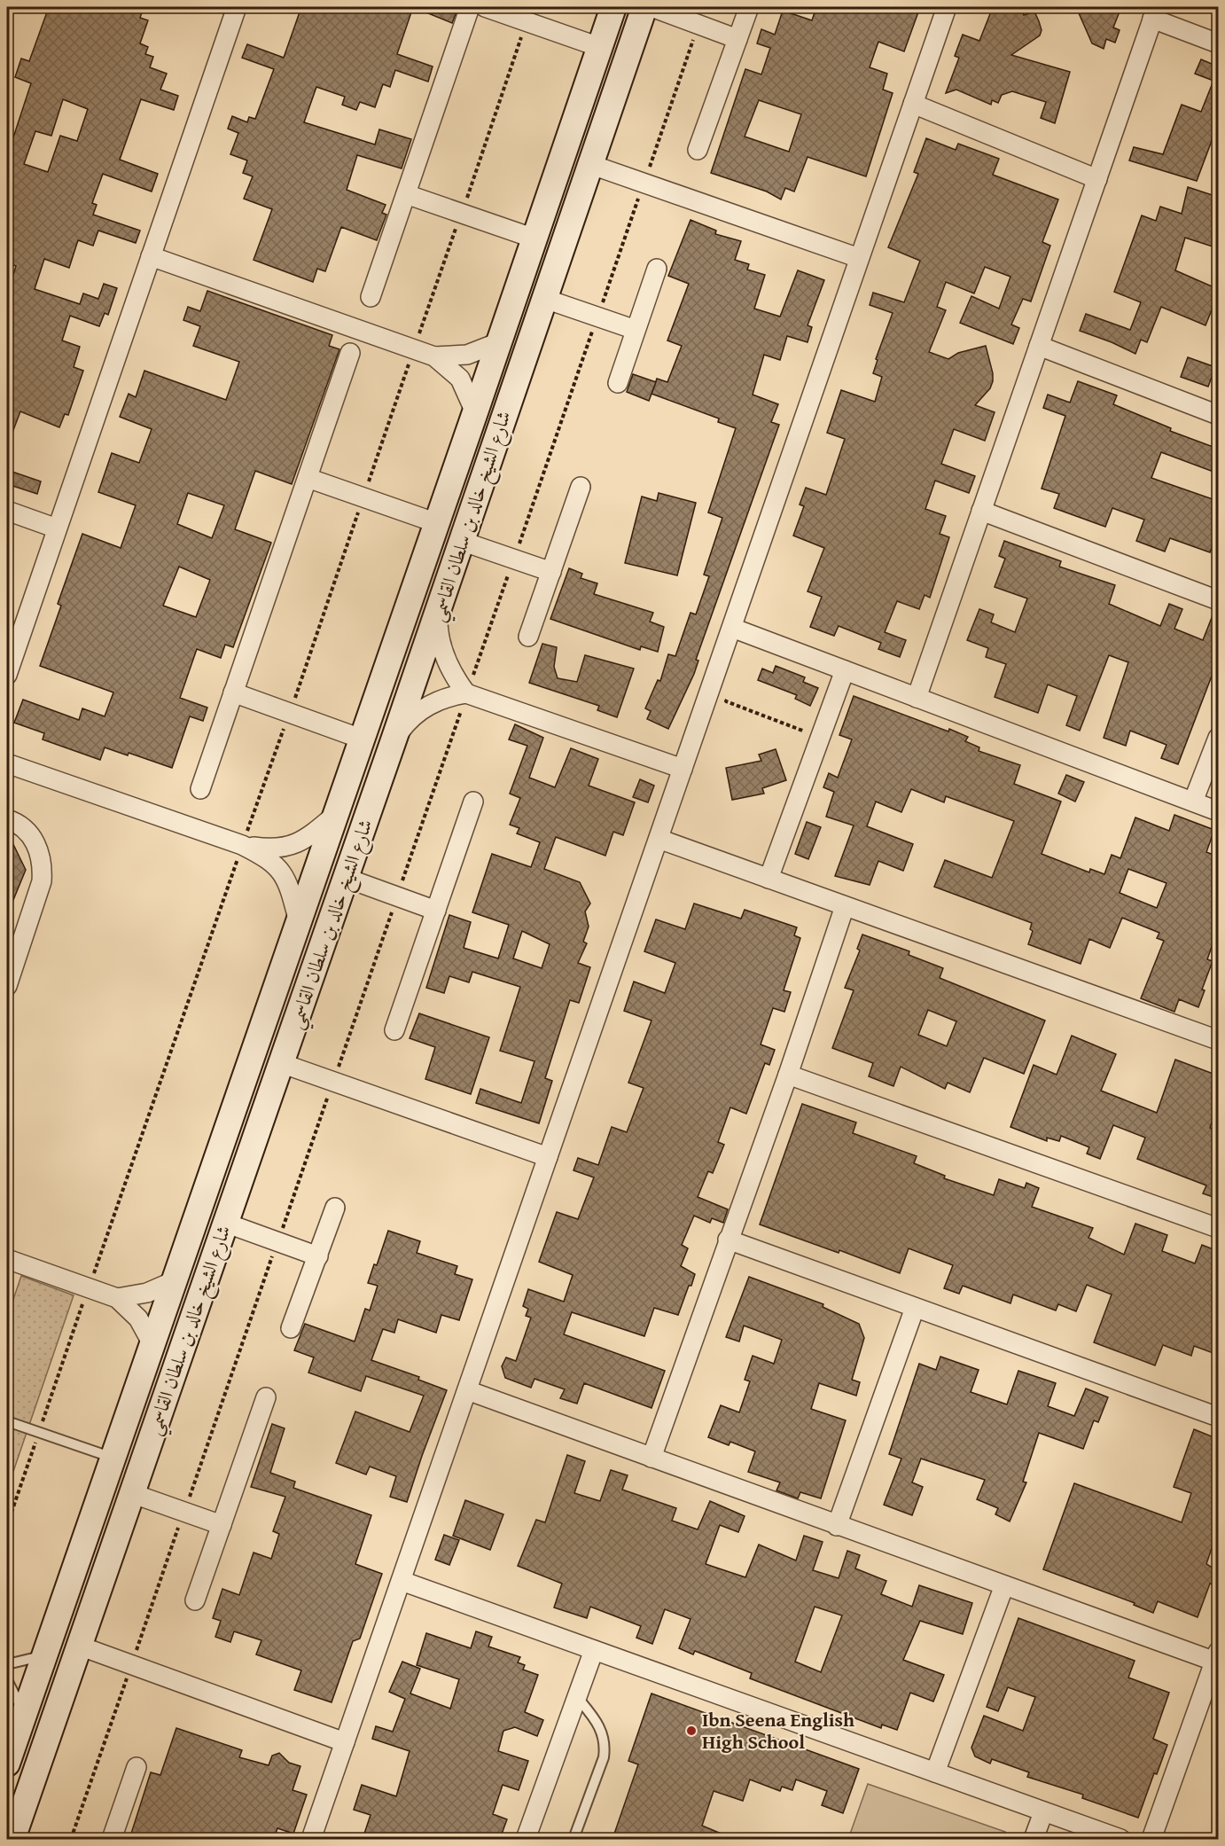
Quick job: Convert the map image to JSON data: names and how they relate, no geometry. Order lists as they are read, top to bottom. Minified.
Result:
{"streets":{"main road":["شارع الشيخ خالد بن سلطان القاسمي"]},"places":["Ibn Seena English High School"]}
